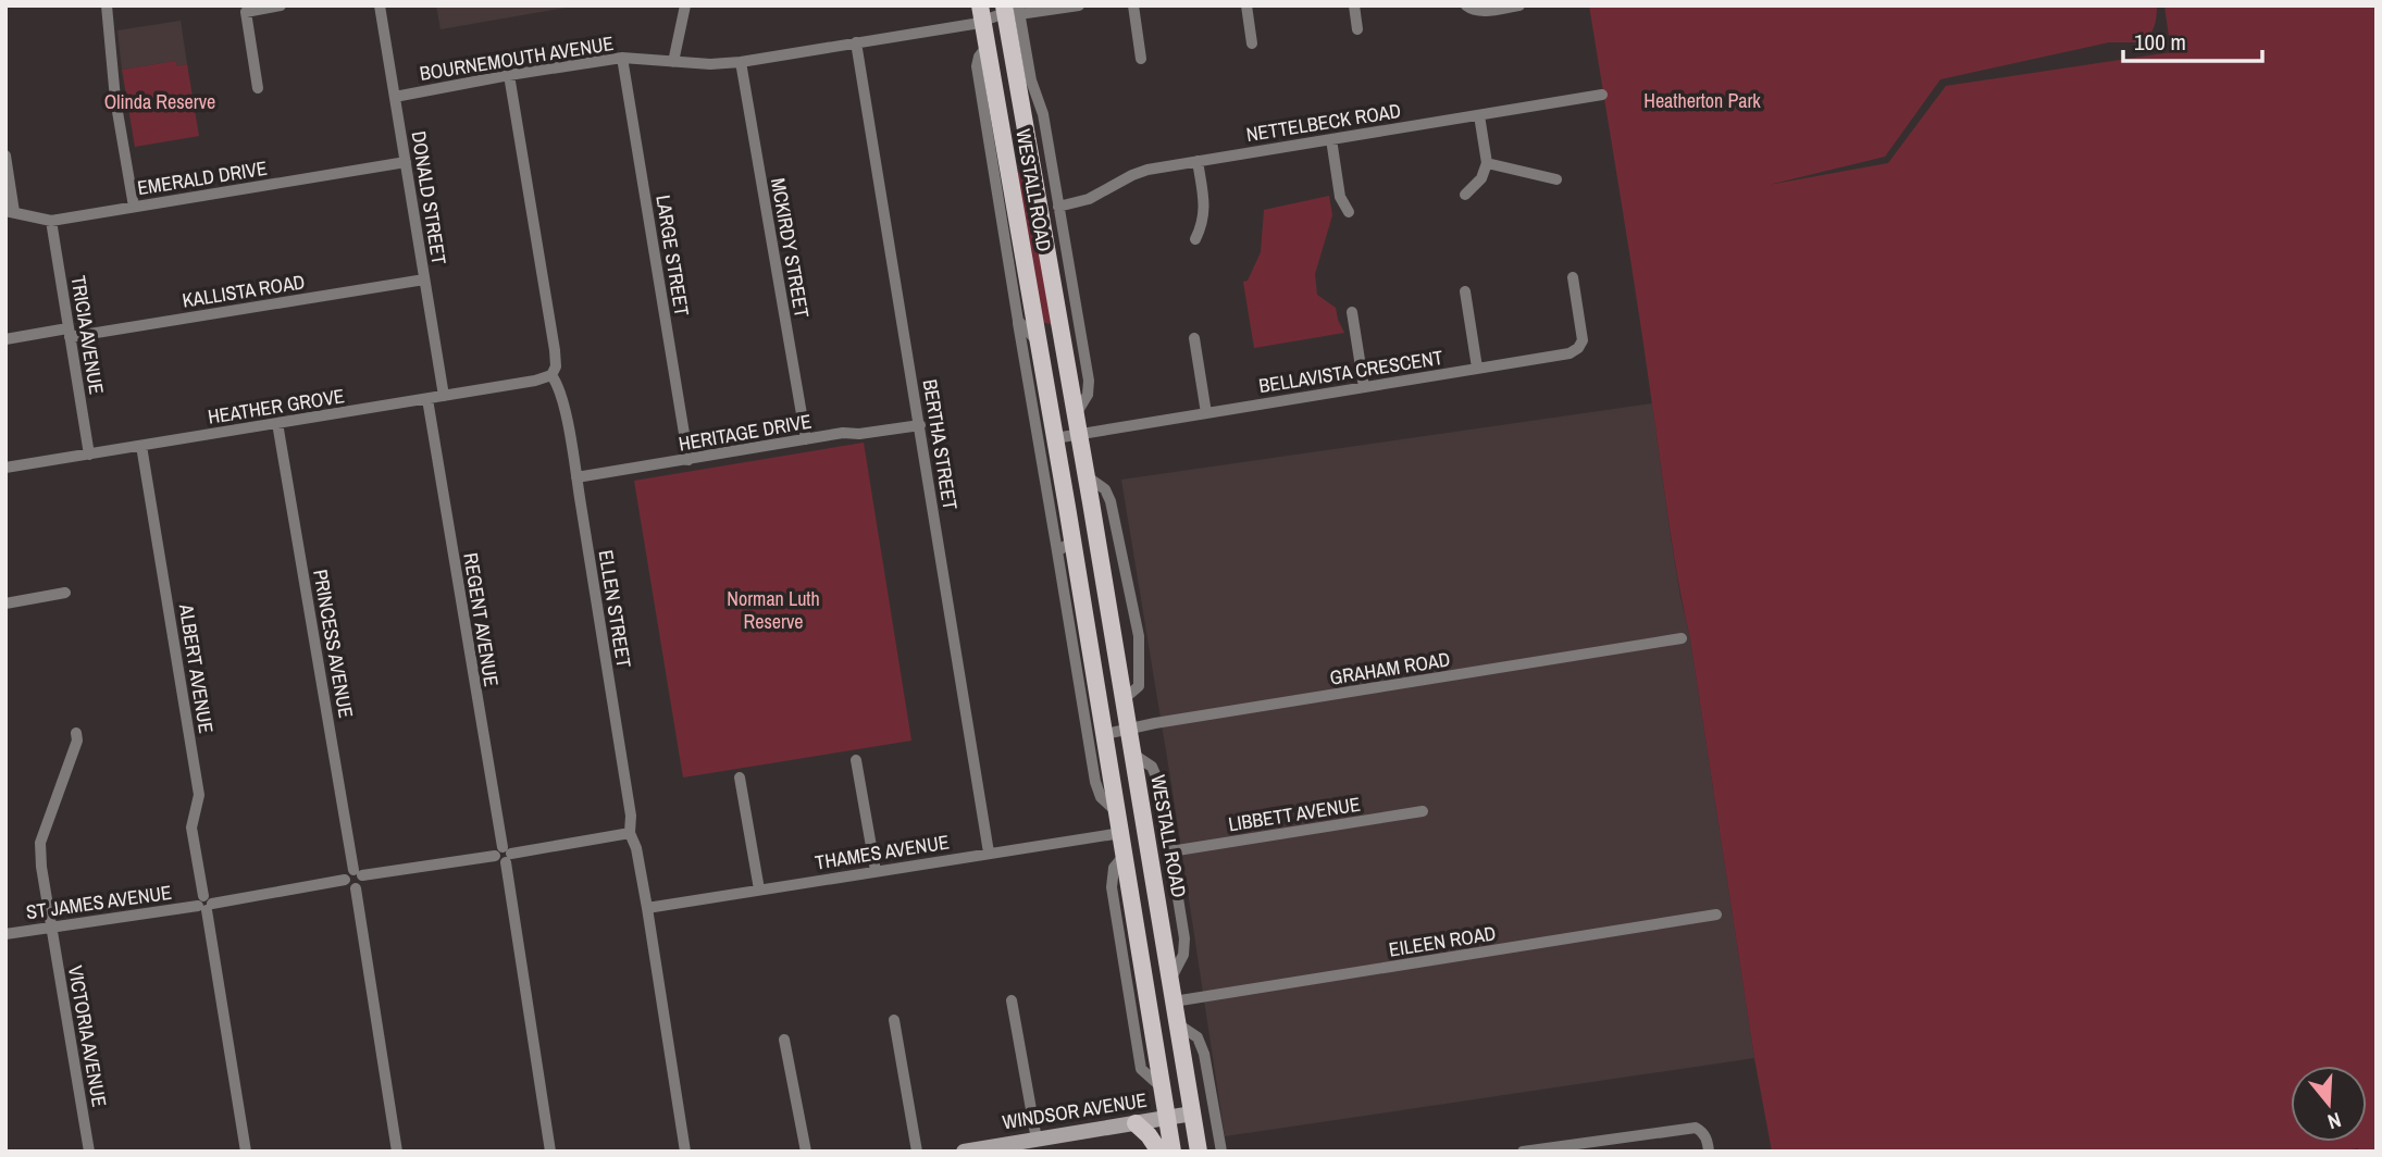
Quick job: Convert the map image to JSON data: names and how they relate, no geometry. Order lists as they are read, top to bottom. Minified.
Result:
{"streets":{"main road":["WESTALL ROAD"],"street":["BOURNEMOUTH AVENUE","NETTELBECK ROAD","EMERALD DRIVE","DONALD STREET","MCKIRDY STREET","LARGE STREET","KALLISTA ROAD","TRICIA AVENUE","BELLAVISTA CRESCENT","HEATHER GROVE","HERITAGE DRIVE","BERTHA STREET","ELLEN STREET","REGENT AVENUE","PRINCESS AVENUE","ALBERT AVENUE","GRAHAM ROAD","LIBBETT AVENUE","THAMES AVENUE","ST JAMES AVENUE","EILEEN ROAD","VICTORIA AVENUE","WINDSOR AVENUE"]},"crossings":[["BOURNEMOUTH AVENUE","WESTALL ROAD"],["BOURNEMOUTH AVENUE","DONALD STREET"],["BOURNEMOUTH AVENUE","MCKIRDY STREET"],["BOURNEMOUTH AVENUE","LARGE STREET"],["BOURNEMOUTH AVENUE","BERTHA STREET"],["BOURNEMOUTH AVENUE","ELLEN STREET"],["NETTELBECK ROAD","WESTALL ROAD"],["EMERALD DRIVE","DONALD STREET"],["EMERALD DRIVE","TRICIA AVENUE"],["WESTALL ROAD","BELLAVISTA CRESCENT"],["WESTALL ROAD","GRAHAM ROAD"],["WESTALL ROAD","LIBBETT AVENUE"],["WESTALL ROAD","THAMES AVENUE"],["WESTALL ROAD","EILEEN ROAD"],["WESTALL ROAD","WINDSOR AVENUE"],["DONALD STREET","KALLISTA ROAD"],["DONALD STREET","HEATHER GROVE"],["MCKIRDY STREET","HERITAGE DRIVE"],["LARGE STREET","HERITAGE DRIVE"],["KALLISTA ROAD","TRICIA AVENUE"],["TRICIA AVENUE","HEATHER GROVE"],["HEATHER GROVE","ELLEN STREET"],["HEATHER GROVE","REGENT AVENUE"],["HEATHER GROVE","PRINCESS AVENUE"],["HEATHER GROVE","ALBERT AVENUE"],["HERITAGE DRIVE","BERTHA STREET"],["HERITAGE DRIVE","ELLEN STREET"],["BERTHA STREET","THAMES AVENUE"],["ELLEN STREET","THAMES AVENUE"],["ELLEN STREET","ST JAMES AVENUE"],["REGENT AVENUE","ST JAMES AVENUE"],["PRINCESS AVENUE","ST JAMES AVENUE"],["ALBERT AVENUE","ST JAMES AVENUE"],["ST JAMES AVENUE","VICTORIA AVENUE"]],"parks":["Heatherton Park","Olinda Reserve","Norman Luth Reserve"],"scale_bar":"100 m","north":"bottom"}
